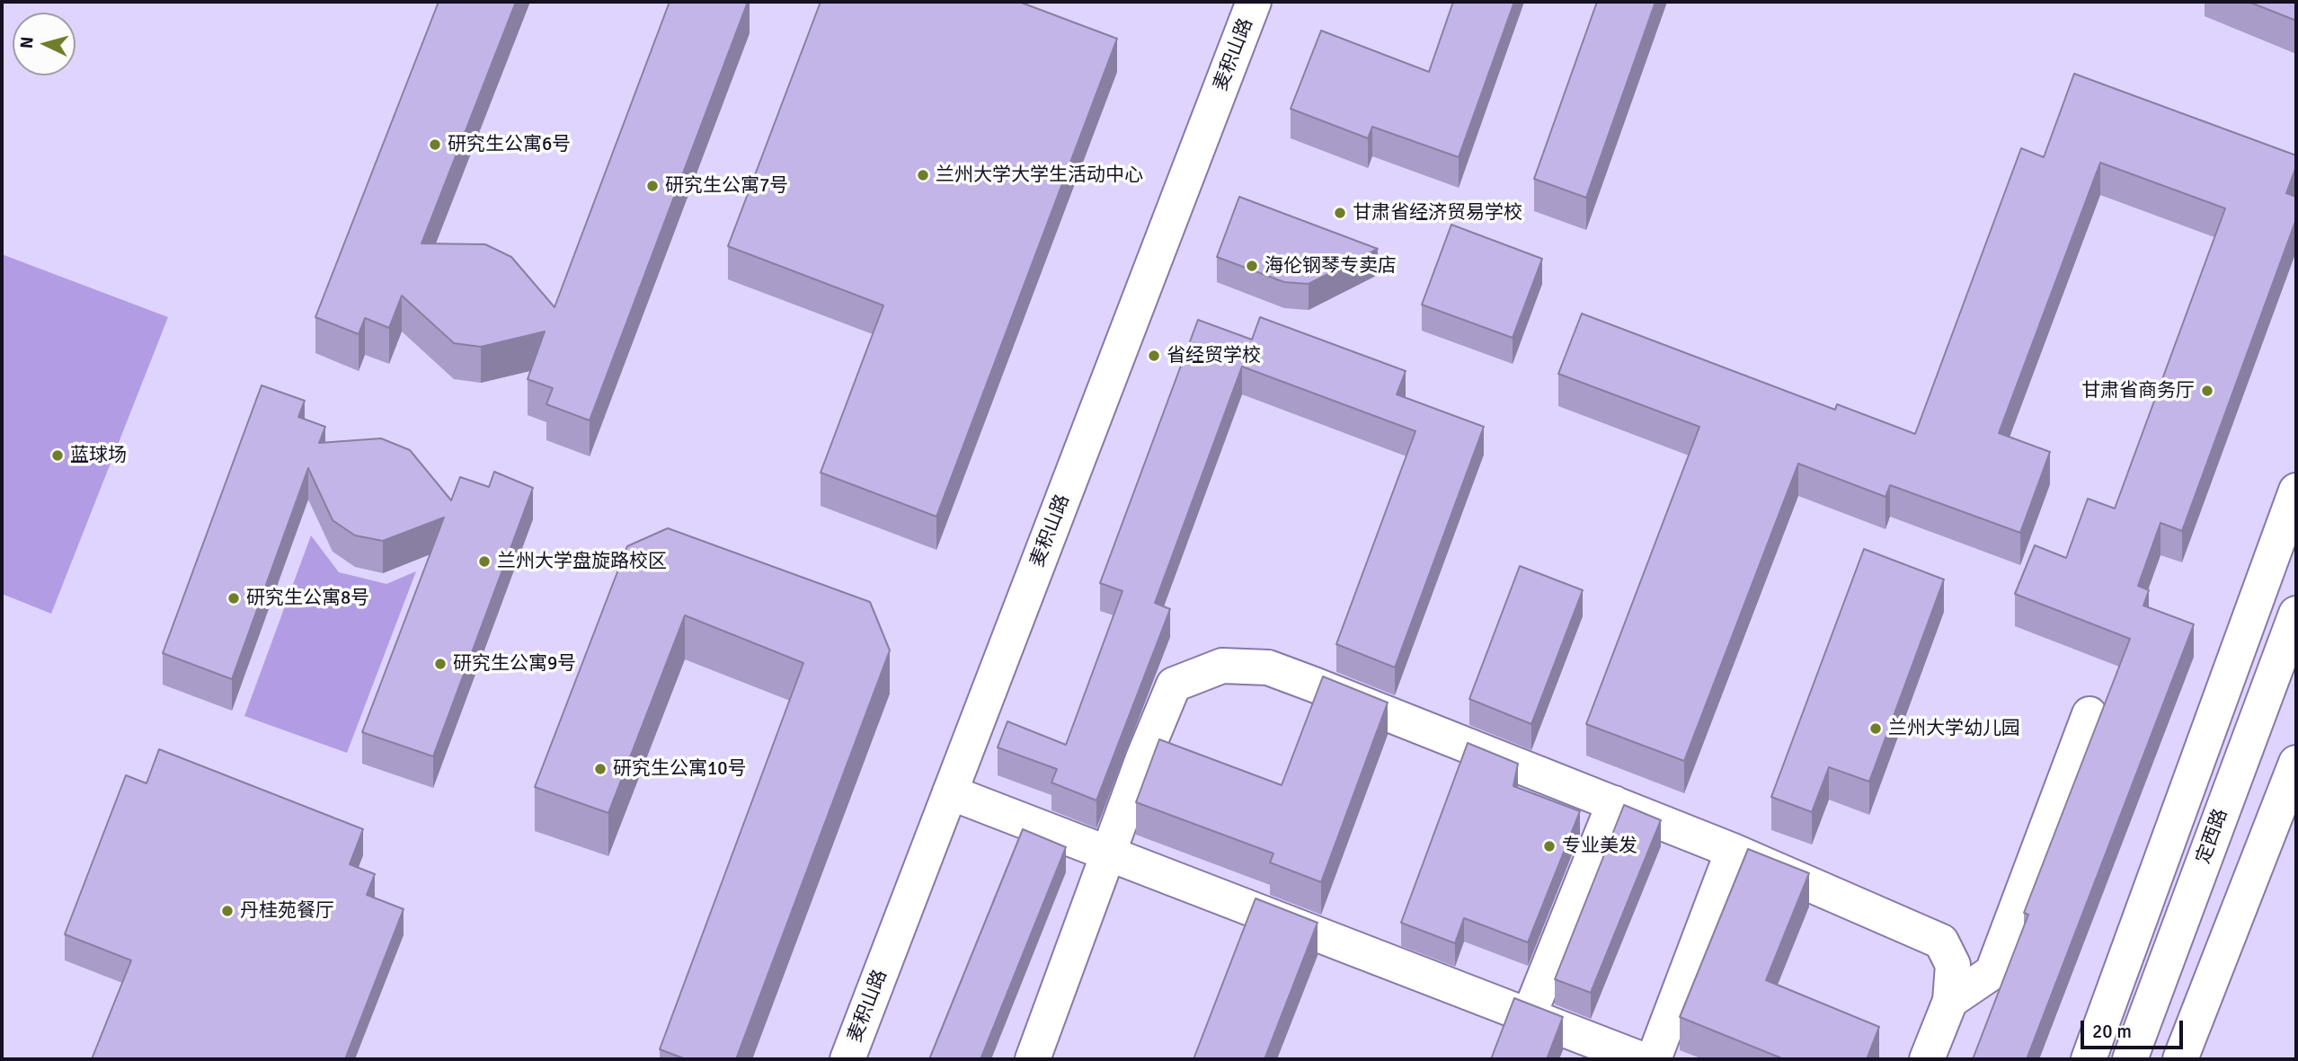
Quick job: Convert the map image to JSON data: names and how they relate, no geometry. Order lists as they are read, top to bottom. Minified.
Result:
{"streets":{"street":["麦积山路","定西路"]},"places":["研究生公寓6号","兰州大学大学生活动中心","研究生公寓7号","甘肃省经济贸易学校","海伦钢琴专卖店","省经贸学校","甘肃省商务厅","蓝球场","兰州大学盘旋路校区","研究生公寓8号","研究生公寓9号","兰州大学幼儿园","研究生公寓10号","专业美发","丹桂苑餐厅"],"scale_bar":"20 m","north":"left"}
